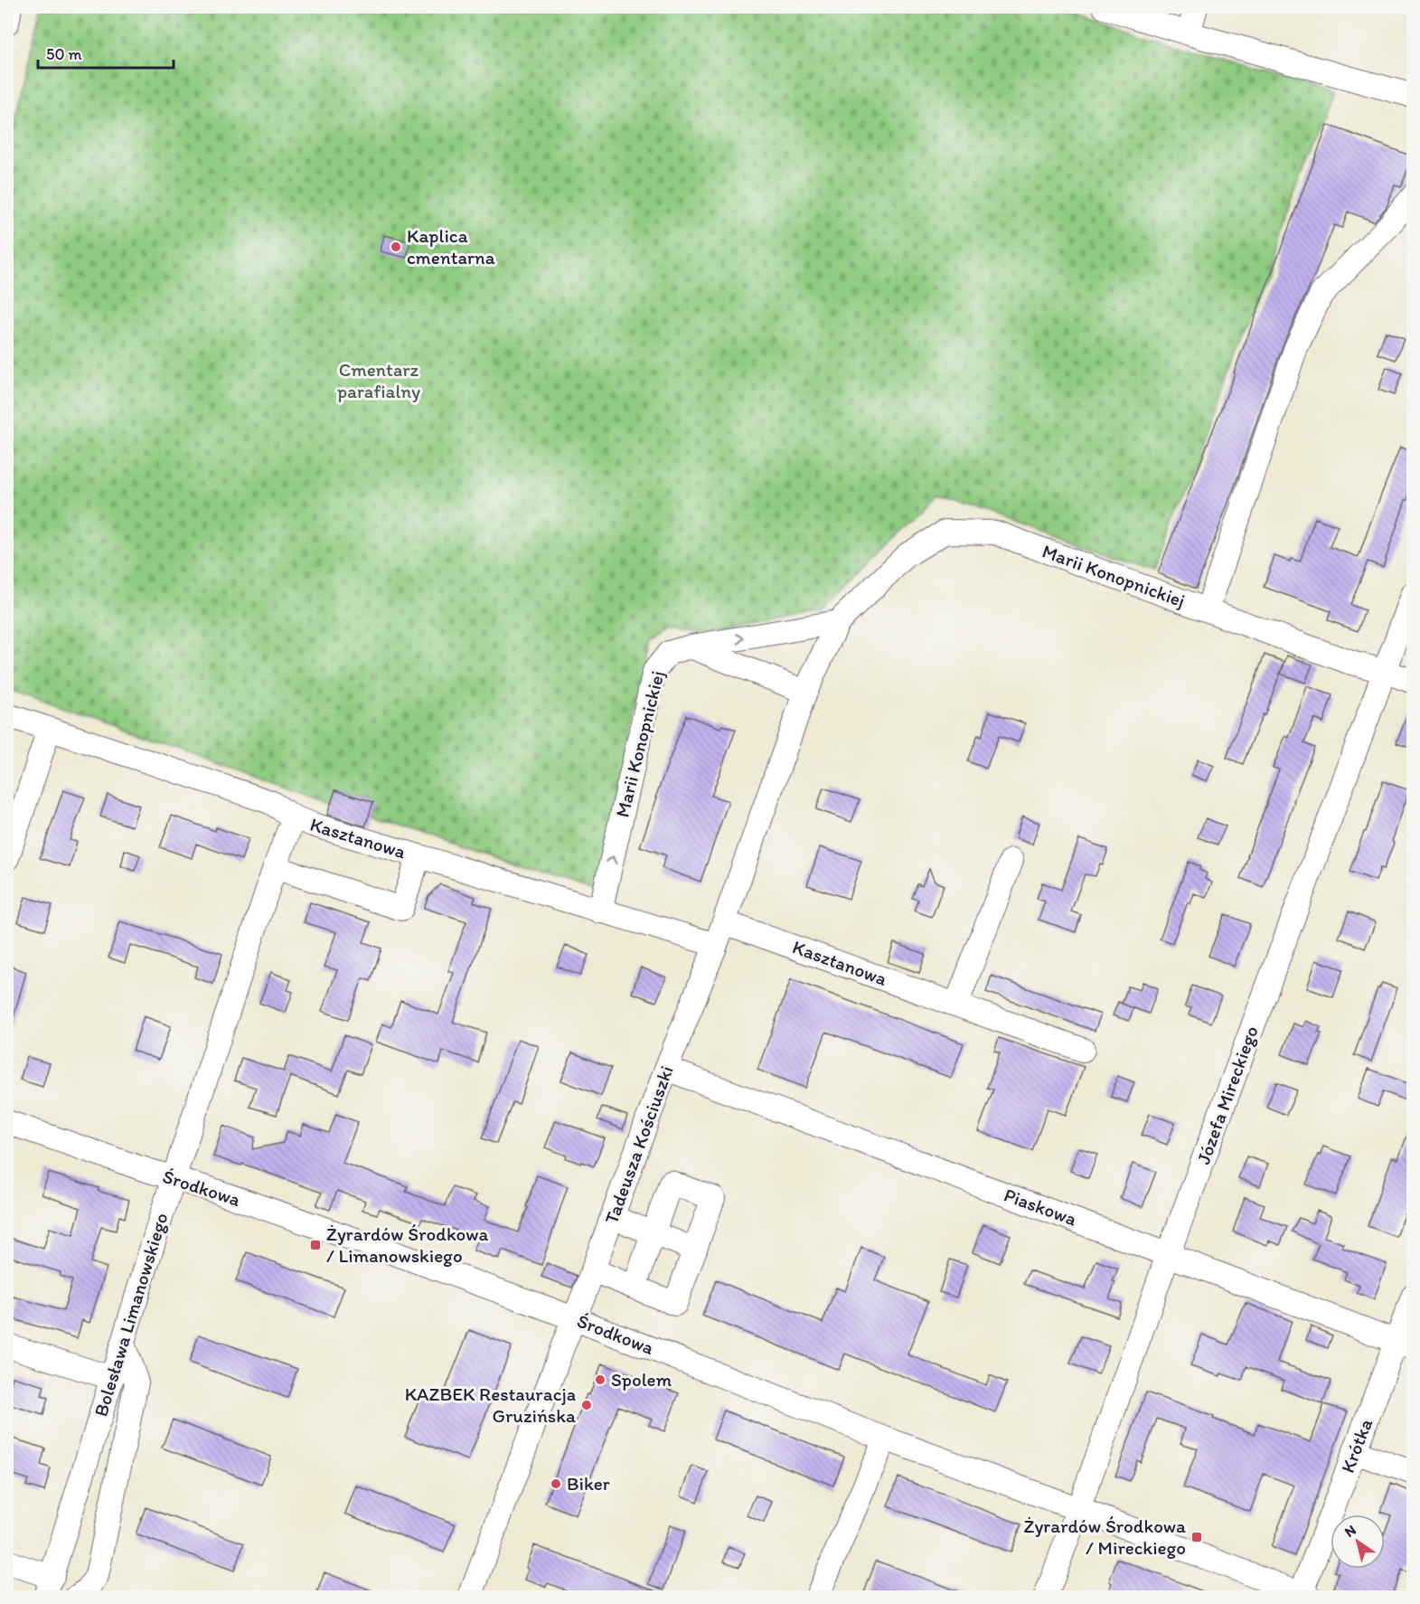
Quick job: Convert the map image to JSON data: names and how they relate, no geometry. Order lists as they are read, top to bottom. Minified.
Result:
{"streets":{"street":["Marii Konopnickiej","Kasztanowa","Józefa Mireckiego","Tadeusza Kościuszki","Środkowa","Piaskowa","Bolesława Limanowskiego","Krótka"]},"crossings":[["Marii Konopnickiej","Kasztanowa"],["Marii Konopnickiej","Józefa Mireckiego"],["Marii Konopnickiej","Tadeusza Kościuszki"],["Kasztanowa","Tadeusza Kościuszki"],["Kasztanowa","Bolesława Limanowskiego"],["Józefa Mireckiego","Środkowa"],["Józefa Mireckiego","Piaskowa"],["Tadeusza Kościuszki","Środkowa"],["Tadeusza Kościuszki","Piaskowa"],["Środkowa","Bolesława Limanowskiego"],["Środkowa","Krótka"],["Piaskowa","Krótka"]],"parks":["Cmentarz parafialny"],"places":{"other":["Kaplica cmentarna","Spolem","KAZBEK Restauracja Gruzińska","Biker"],"transit":["Żyrardów Środkowa / Limanowskiego","Żyrardów Środkowa / Mireckiego"]},"scale_bar":"50 m","north":"top left"}
